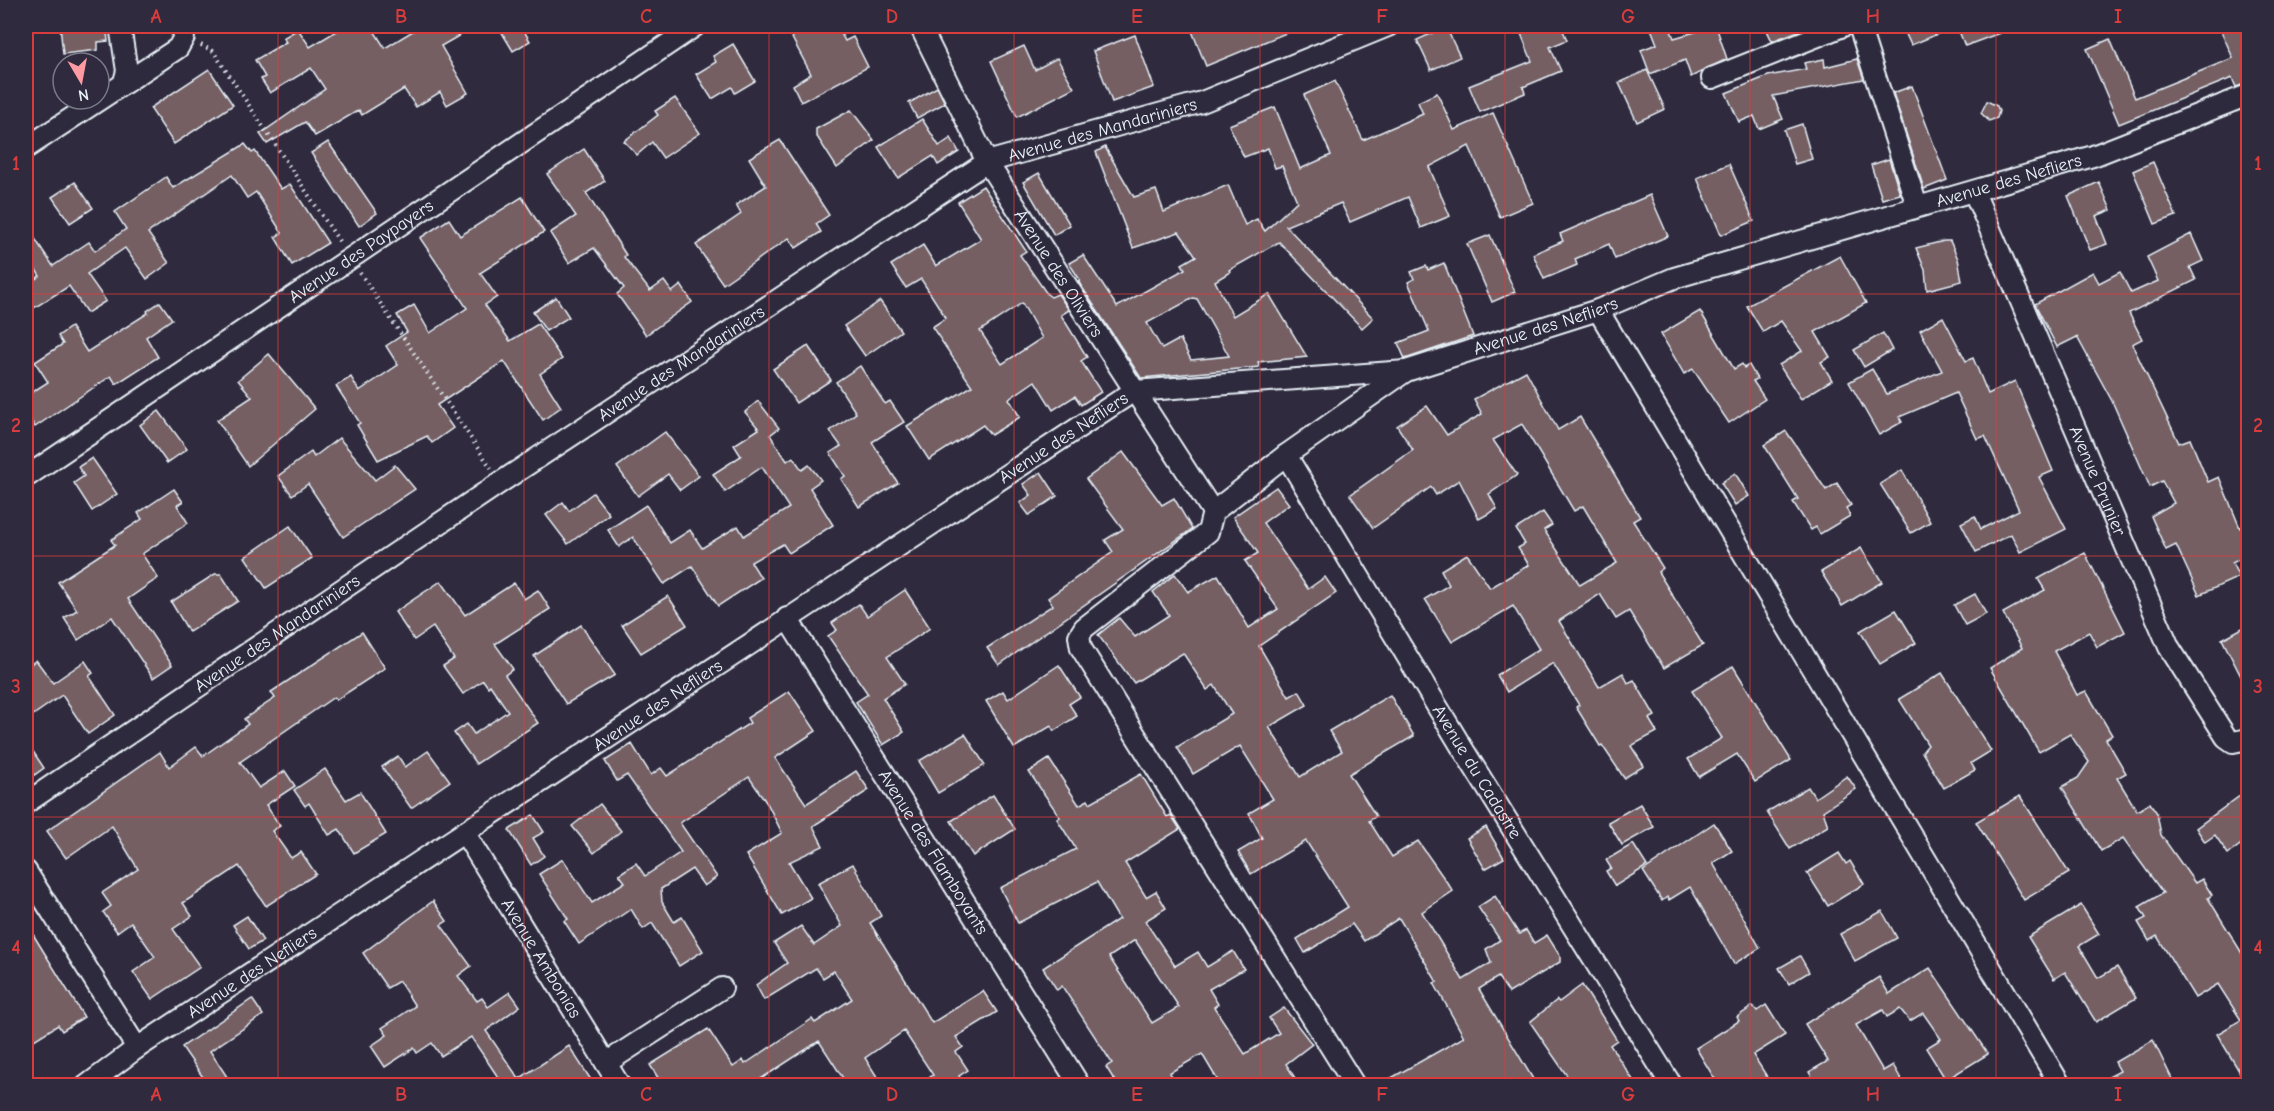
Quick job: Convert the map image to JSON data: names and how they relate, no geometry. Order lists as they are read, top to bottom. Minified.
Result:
{"streets":{"street":["Avenue des Mandariniers","Avenue des Nefliers","Avenue des Paypayers","Avenue des Oliviers","Avenue Prunier","Avenue du Cadastre","Avenue des Flamboyants","Avenue Ambonias"]},"crossings":[["Avenue des Mandariniers","Avenue des Oliviers"],["Avenue des Nefliers","Avenue des Oliviers"],["Avenue des Nefliers","Avenue Prunier"],["Avenue des Nefliers","Avenue des Flamboyants"],["Avenue des Nefliers","Avenue Ambonias"]],"north":"bottom","grid":{"columns":["A","B","C","D","E","F","G","H","I"],"rows":["1","2","3","4"]}}
